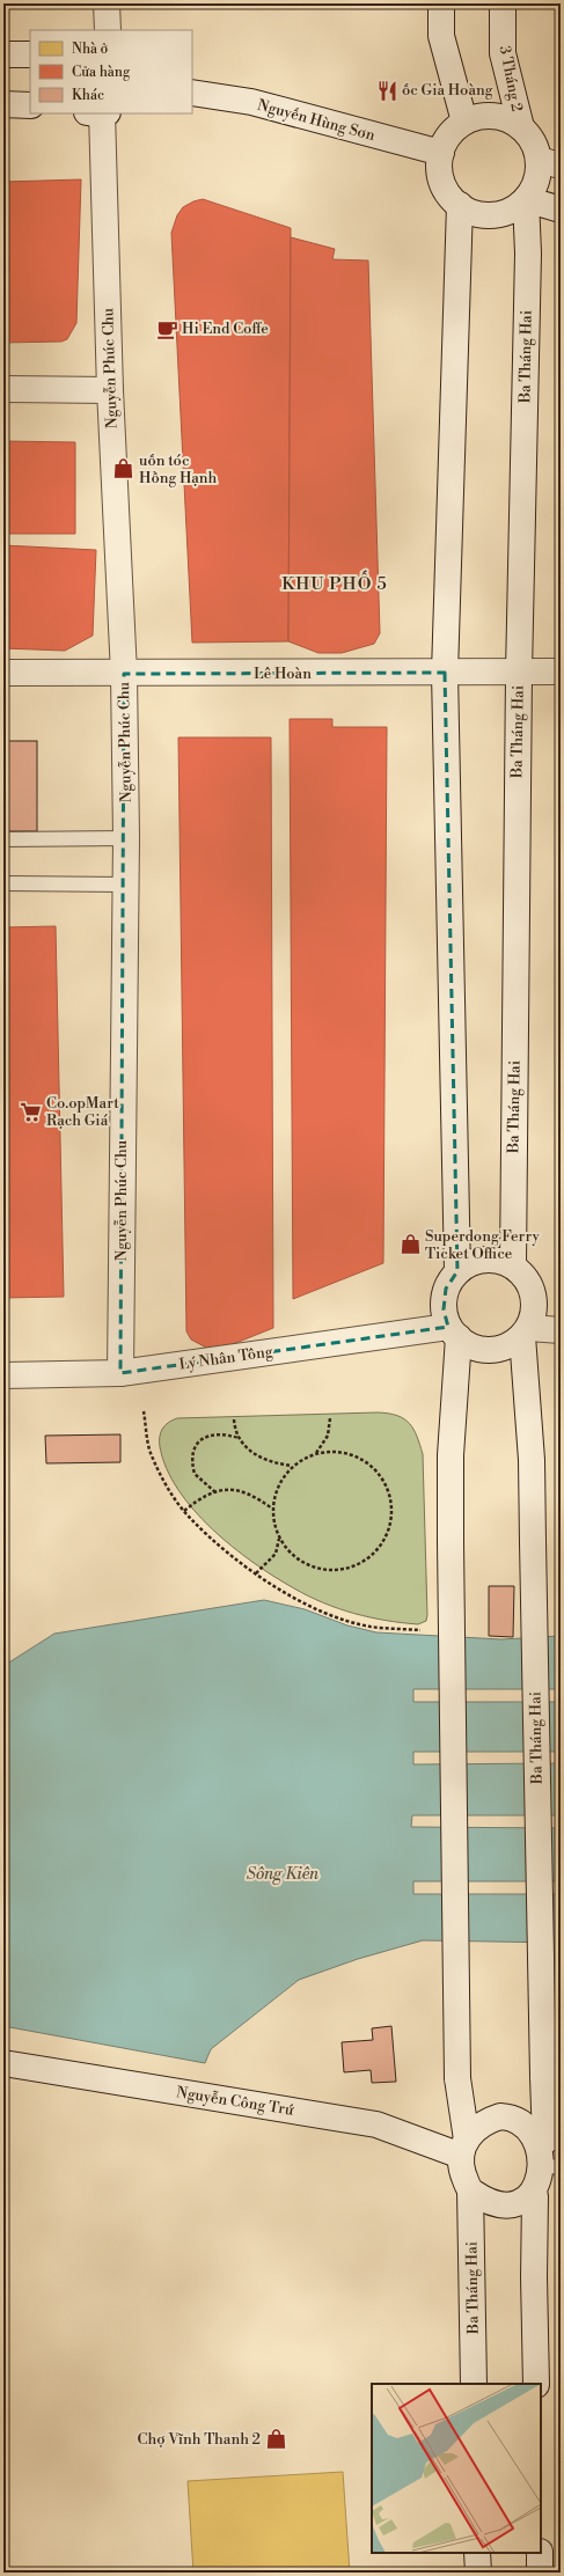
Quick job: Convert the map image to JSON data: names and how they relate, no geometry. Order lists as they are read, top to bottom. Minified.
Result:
{"streets":{"main road":["3 Tháng 2","Nguyến Hùng Sơn","Ba Tháng Hai","Nguyễn Phúc Chu","Lê Hoàn","Lý Nhân Tông","Nguyễn Công Trứ"]},"crossings":[["3 Tháng 2","Nguyến Hùng Sơn"],["3 Tháng 2","Ba Tháng Hai"],["Nguyến Hùng Sơn","Ba Tháng Hai"],["Ba Tháng Hai","Lê Hoàn"],["Ba Tháng Hai","Lý Nhân Tông"],["Ba Tháng Hai","Nguyễn Công Trứ"],["Nguyễn Phúc Chu","Lê Hoàn"],["Nguyễn Phúc Chu","Lý Nhân Tông"]],"districts":["KHU PHỐ 5"],"water":["Sông Kiên"],"places":{"restaurant":["ốc Gia Hoàng"],"cafe":["Hi End Coffe"],"shop":["uốn tóc Hồng Hạnh","Superdong Ferry Ticket Office","Chợ Vĩnh Thanh 2"],"supermarket":["Co.opMart Rạch Giá"]},"legend":["Nhà ở","Cửa hàng","Khác"]}
